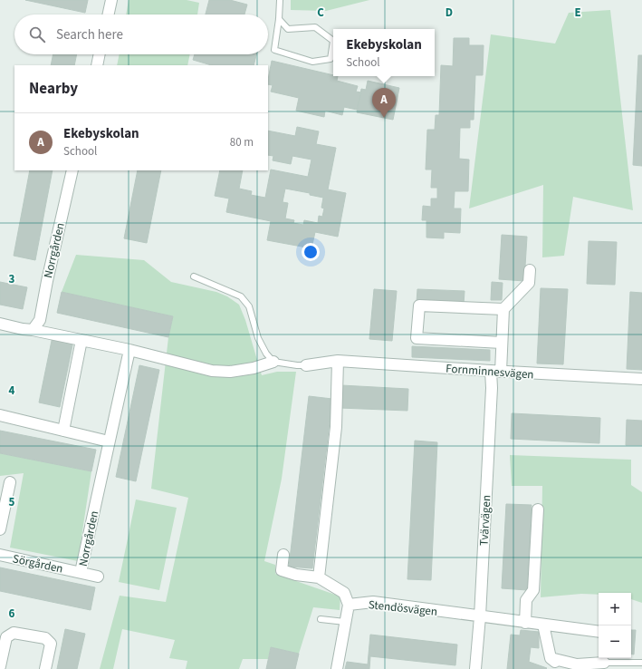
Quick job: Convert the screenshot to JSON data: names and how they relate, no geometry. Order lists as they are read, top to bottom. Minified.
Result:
{"streets":{"street":["Norrgården","Fornminnesvägen","Tvärvägen","Sörgården","Stendösvägen"]},"crossings":[["Norrgården","Sörgården"],["Fornminnesvägen","Tvärvägen"],["Tvärvägen","Stendösvägen"]],"page":{"search":"Search here","popup":["Ekebyskolan","School"],"heading":"Nearby","pins":"A","list":[{"mark":"A","name":"Ekebyskolan","note":"School","value":"80 m"}],"map_buttons":["+","−"]},"grid":{"columns":["C","D","E"],"rows":["3","4","5","6"]}}
